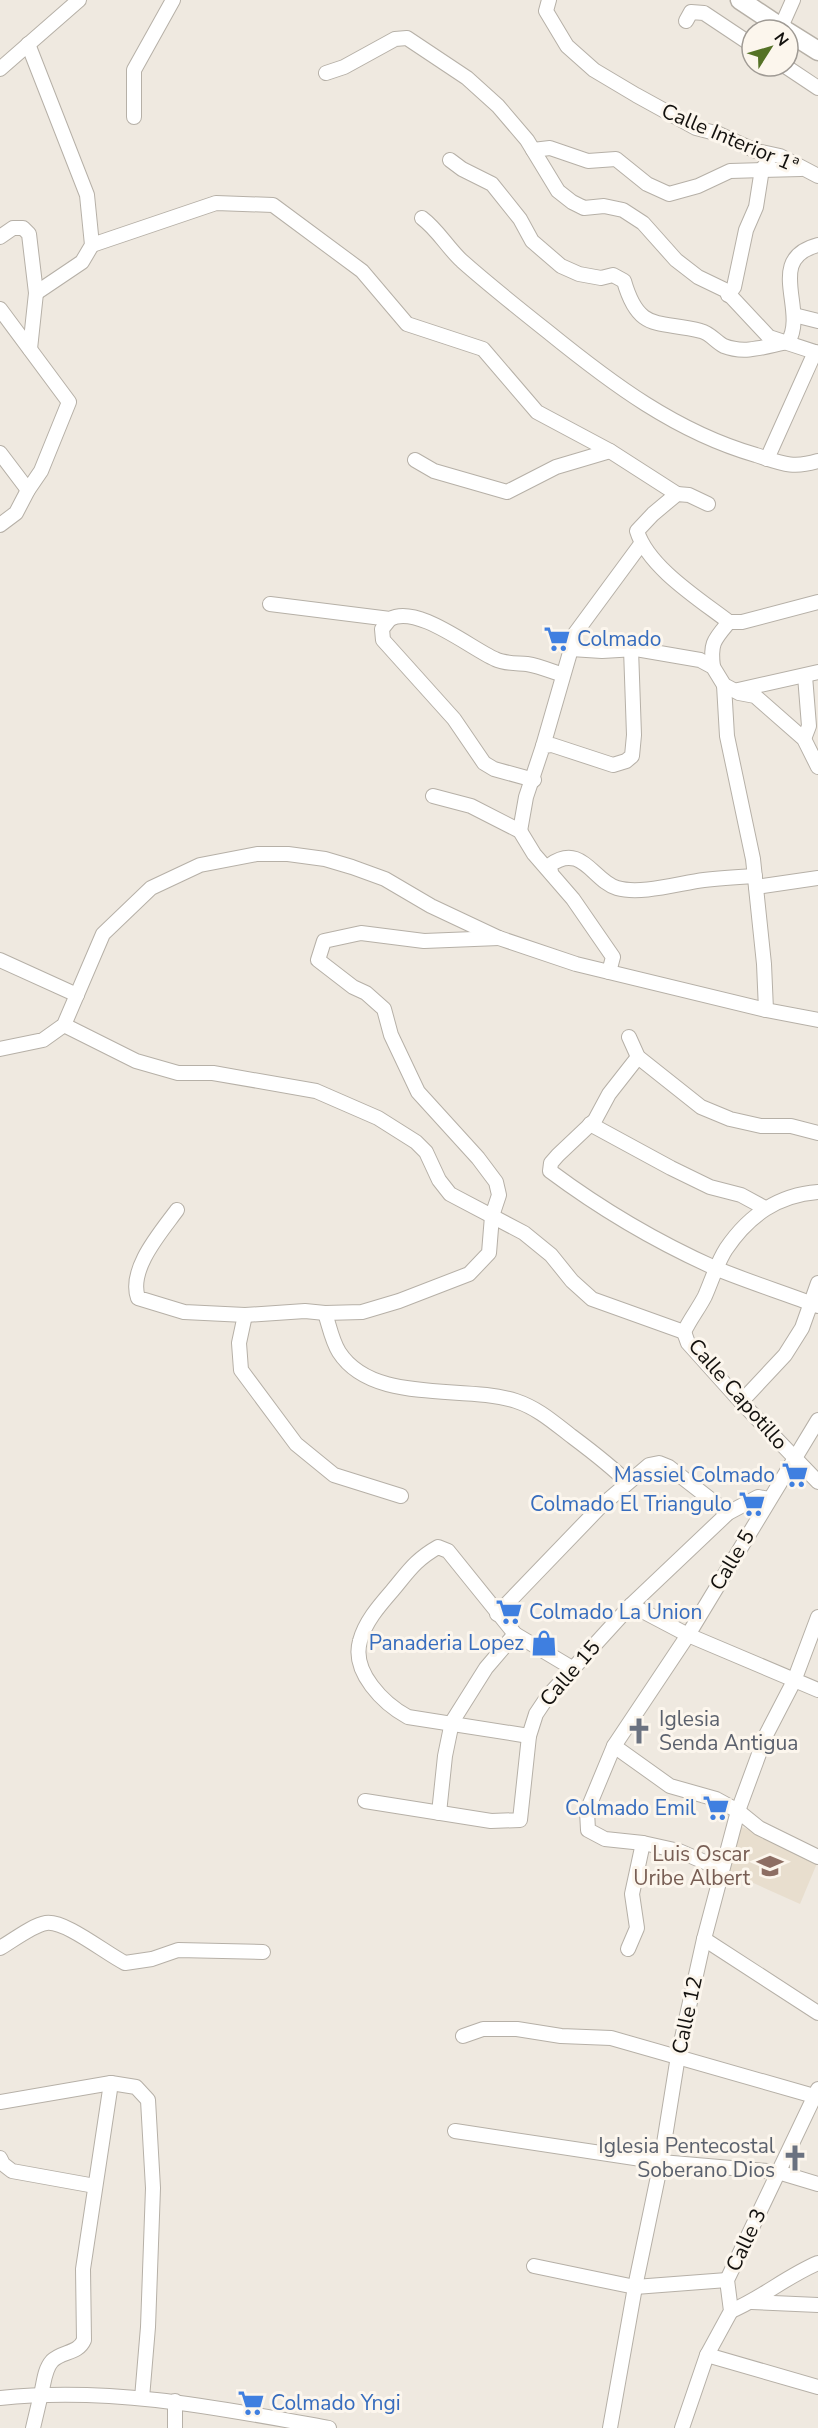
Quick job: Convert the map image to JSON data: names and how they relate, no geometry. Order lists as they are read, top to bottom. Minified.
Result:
{"streets":{"street":["Calle Interior 1ª","Calle Capotillo","Calle 5","Calle 15","Calle 12","Calle 3"]},"crossings":[["Calle Capotillo","Calle 5"],["Calle 5","Calle 15"]],"places":{"supermarket":["Colmado","Massiel Colmado","Colmado El Triangulo","Colmado La Union","Colmado Emil","Colmado Yngi"],"shop":["Panaderia Lopez"],"church":["Iglesia Senda Antigua","Iglesia Pentecostal Soberano Dios"],"school or university":["Luis Oscar Uribe Albert"]},"north":"top right"}
